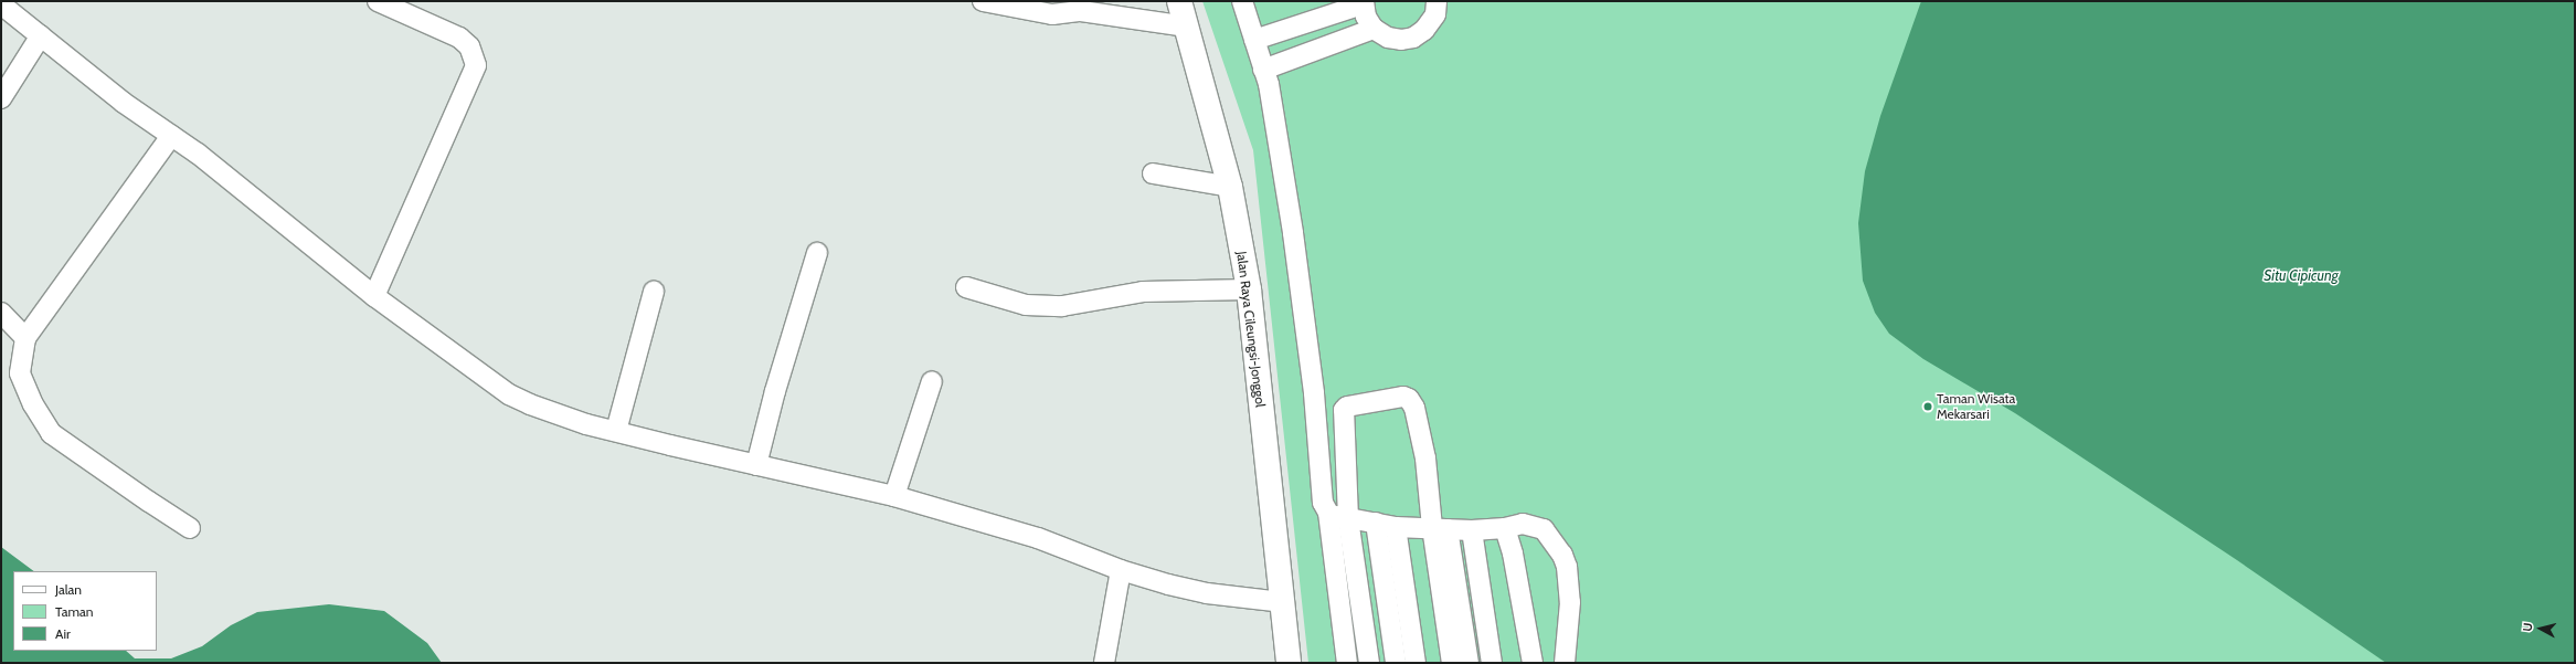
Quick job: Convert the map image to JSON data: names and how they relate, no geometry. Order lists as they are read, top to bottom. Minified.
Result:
{"streets":{"main road":["Jalan Raya Cileungsi-Jonggol"]},"water":["Situ Cipicung"],"places":["Taman Wisata Mekarsari"],"legend":["Jalan","Taman","Air"],"north":"left"}
